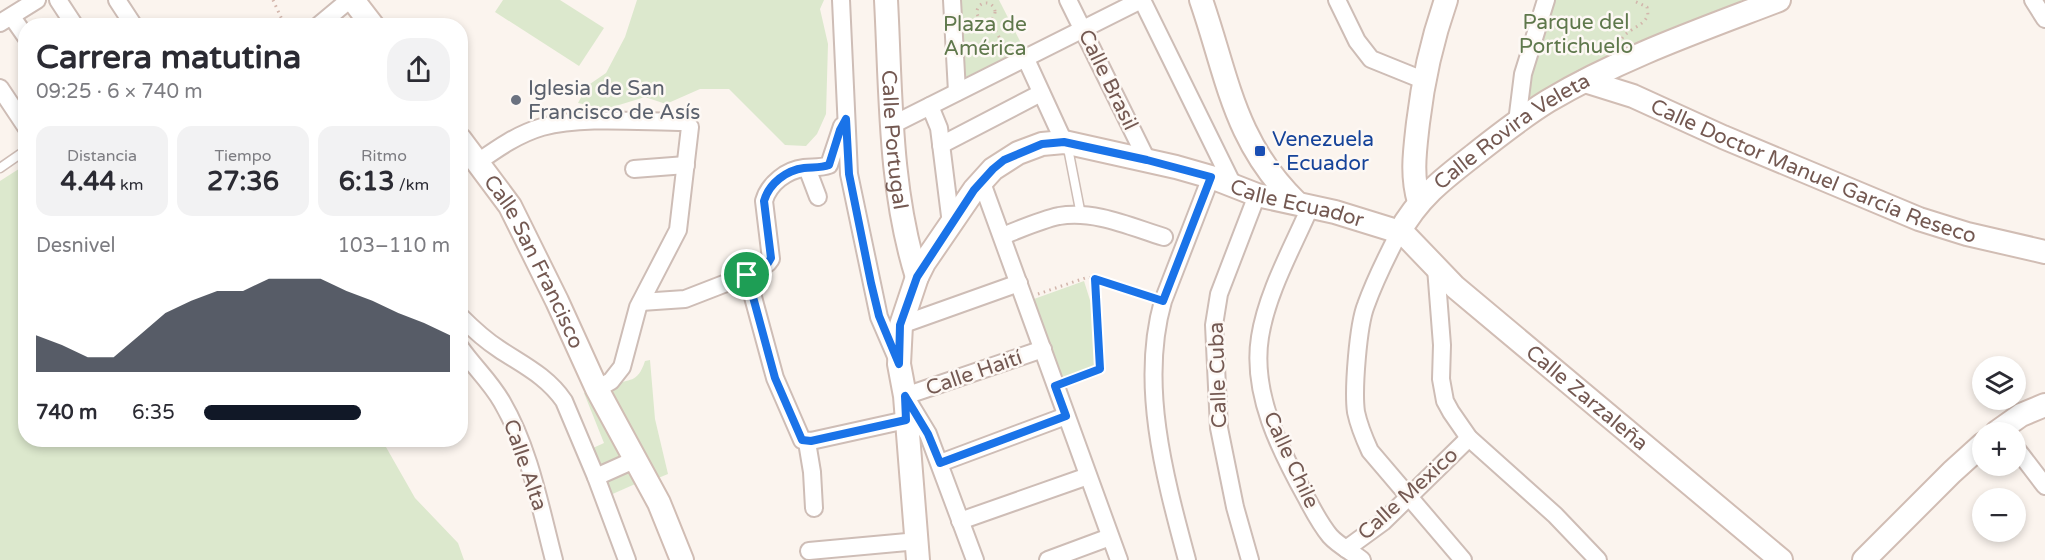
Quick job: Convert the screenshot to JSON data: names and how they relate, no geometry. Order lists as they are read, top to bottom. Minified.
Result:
{"streets":{"street":["Calle Brasil","Calle Rovira Veleta","Calle Portugal","Calle Doctor Manuel García Reseco","Calle Ecuador","Calle San Francisco","Calle Haití","Calle Cuba","Calle Zarzaleña","Calle Chile","Calle Alta","Calle Mexico"]},"crossings":[["Calle Brasil","Calle Ecuador"],["Calle Rovira Veleta","Calle Doctor Manuel García Reseco"],["Calle Rovira Veleta","Calle Ecuador"],["Calle Rovira Veleta","Calle Zarzaleña"],["Calle Portugal","Calle Ecuador"],["Calle Ecuador","Calle Haití"],["Calle Ecuador","Calle Cuba"],["Calle Ecuador","Calle Zarzaleña"],["Calle Ecuador","Calle Chile"],["Calle Chile","Calle Mexico"]],"parks":["Parque del Portichuelo","Plaza de América"],"places":{"other":["Iglesia de San Francisco de Asís"],"transit":["Venezuela - Ecuador"]},"page":{"heading":["Carrera matutina","09:25 · 6 × 740 m"],"stats":[["Distancia","4.44 km"],["Tiempo","27:36"],["Ritmo","6:13 /km"]],"chart":["Desnivel","103–110 m"],"map_buttons":["+","−"],"list":[{"name":"740 m","note":"6:35"}]}}
